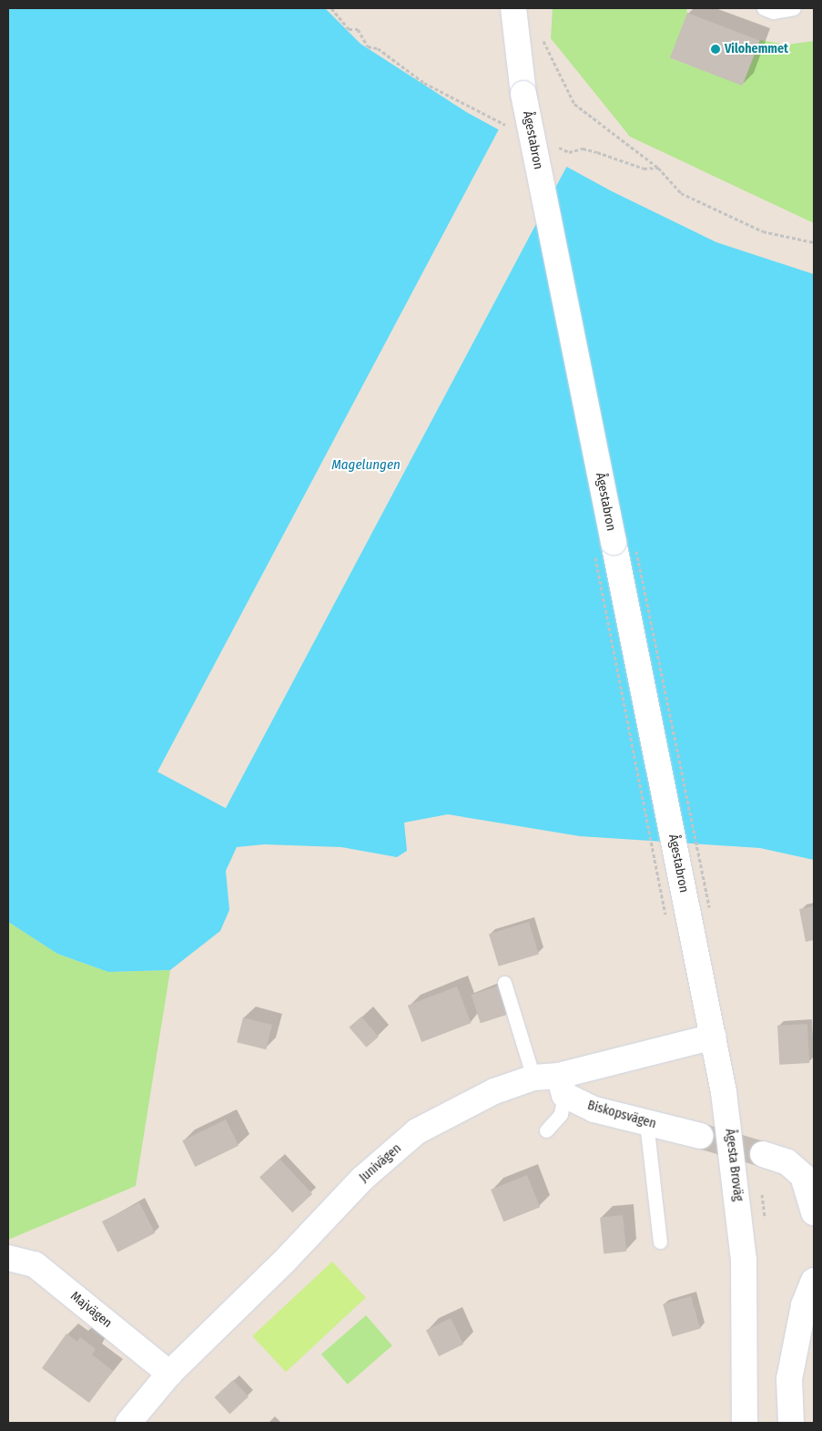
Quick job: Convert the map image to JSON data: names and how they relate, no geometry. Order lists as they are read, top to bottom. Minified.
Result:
{"streets":{"main road":["Ågestabron","Biskopsvägen","Junivägen","Ågesta Broväg","Majvägen"]},"crossings":[["Ågestabron","Ågesta Broväg"],["Biskopsvägen","Junivägen"],["Junivägen","Ågesta Broväg"],["Junivägen","Majvägen"]],"water":["Magelungen"],"places":["Vilohemmet"]}
